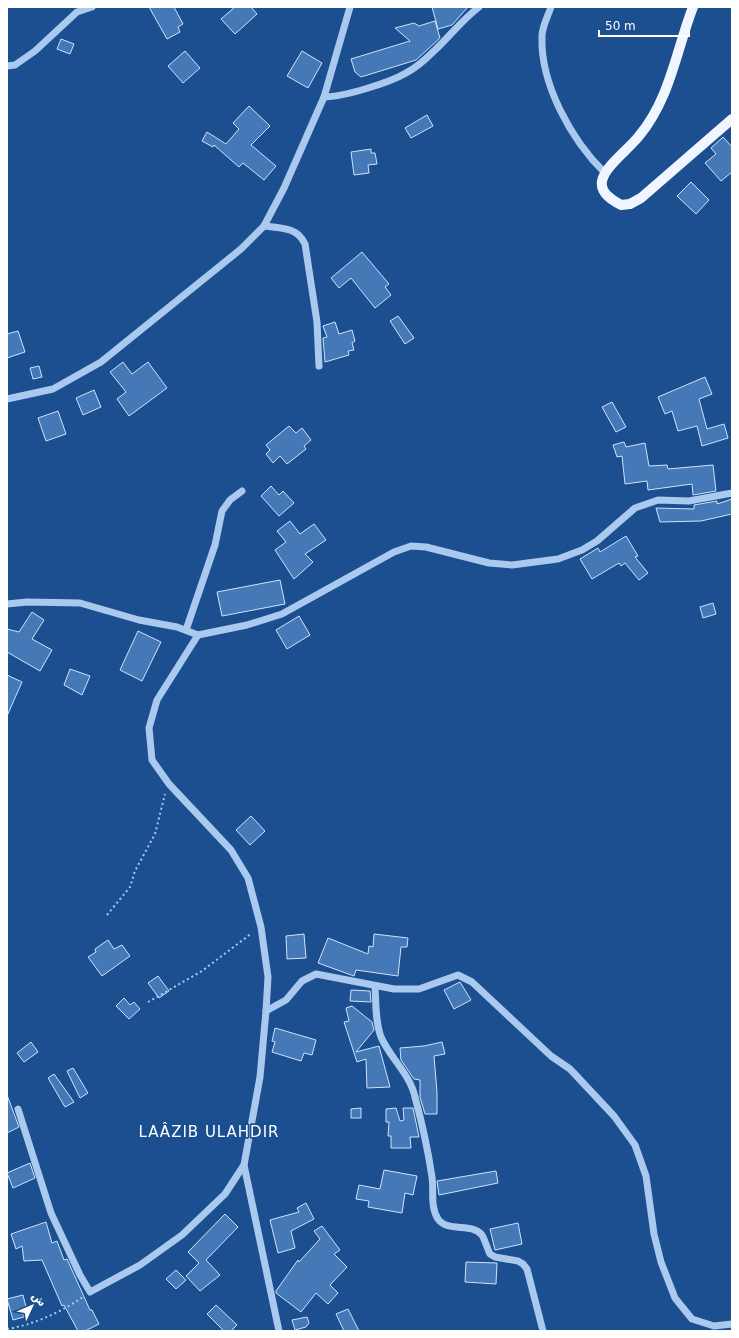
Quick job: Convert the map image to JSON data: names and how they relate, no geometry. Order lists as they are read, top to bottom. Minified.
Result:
{"districts":["LAÂZIB ULAHDIR"],"scale_bar":"50 m","north":"top right"}
